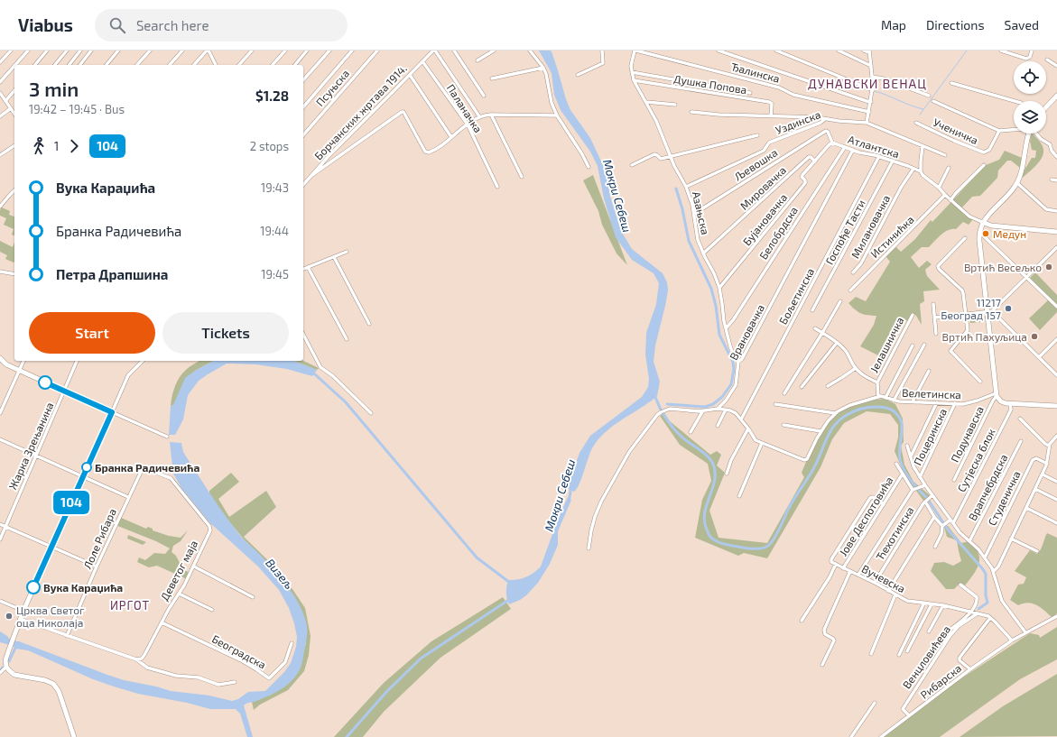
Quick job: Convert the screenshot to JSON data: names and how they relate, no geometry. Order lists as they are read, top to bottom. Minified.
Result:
{"streets":{"street":["Ђалинска","Душка Попова","Псуњска","Паланачка","Борчанских жртава 1914.","Уздинска","Ученичка","Атлантска","Љевошка","Мировачка","Азањска","Бујановачка","Милановачка","Госпође Тасти","Белобрдска","Истинићка","Бољетинска","Врановачка","Јелашничка","Велетинска","Подунавска","Поцеринска","Жарка Зрењанина","Сутјеска блок","Врапчебрдска","Студеничка","Јове Деспотовића","Ћехотинска","Лоле Рибара","Деветог маја","Вучевска","Београдска","Венцловићева","Рибарска"]},"crossings":[["Ђалинска","Азањска"],["Душка Попова","Азањска"],["Паланачка","Борчанских жртава 1914."],["Уздинска","Азањска"],["Атлантска","Љевошка"],["Атлантска","Милановачка"],["Атлантска","Госпође Тасти"],["Атлантска","Белобрдска"],["Атлантска","Бољетинска"],["Атлантска","Врановачка"],["Љевошка","Азањска"],["Мировачка","Азањска"],["Мировачка","Бујановачка"],["Азањска","Бујановачка"],["Азањска","Белобрдска"],["Азањска","Врановачка"],["Велетинска","Подунавска"],["Велетинска","Поцеринска"],["Јове Деспотовића","Вучевска"],["Ћехотинска","Вучевска"],["Лоле Рибара","Деветог маја"],["Деветог маја","Београдска"],["Вучевска","Венцловићева"],["Вучевска","Рибарска"],["Венцловићева","Рибарска"]],"districts":["ДУНАВСКИ ВЕНАЦ","ИРГОТ"],"water":["Мокри Себеш","Визељ"],"places":["Медун","Вртић Весељко","11217 Београд 157","Вртић Пахуљица","Бранка Радичевића","Вука Караџића","Црква Светог оца Николаја"],"lines":["bus line 104"],"page":{"header":"Viabus","search":"Search here","nav":["Map","Directions","Saved"],"on_map":"104","heading":["3 min","19:42 – 19:45 · Bus","$1.28"],"legs":["1","104","2 stops"],"list":[{"name":"Вука Караџића","value":"19:43"},{"name":"Бранка Радичевића","value":"19:44"},{"name":"Петра Драпшина","value":"19:45"}],"buttons":["Start","Tickets"]}}
